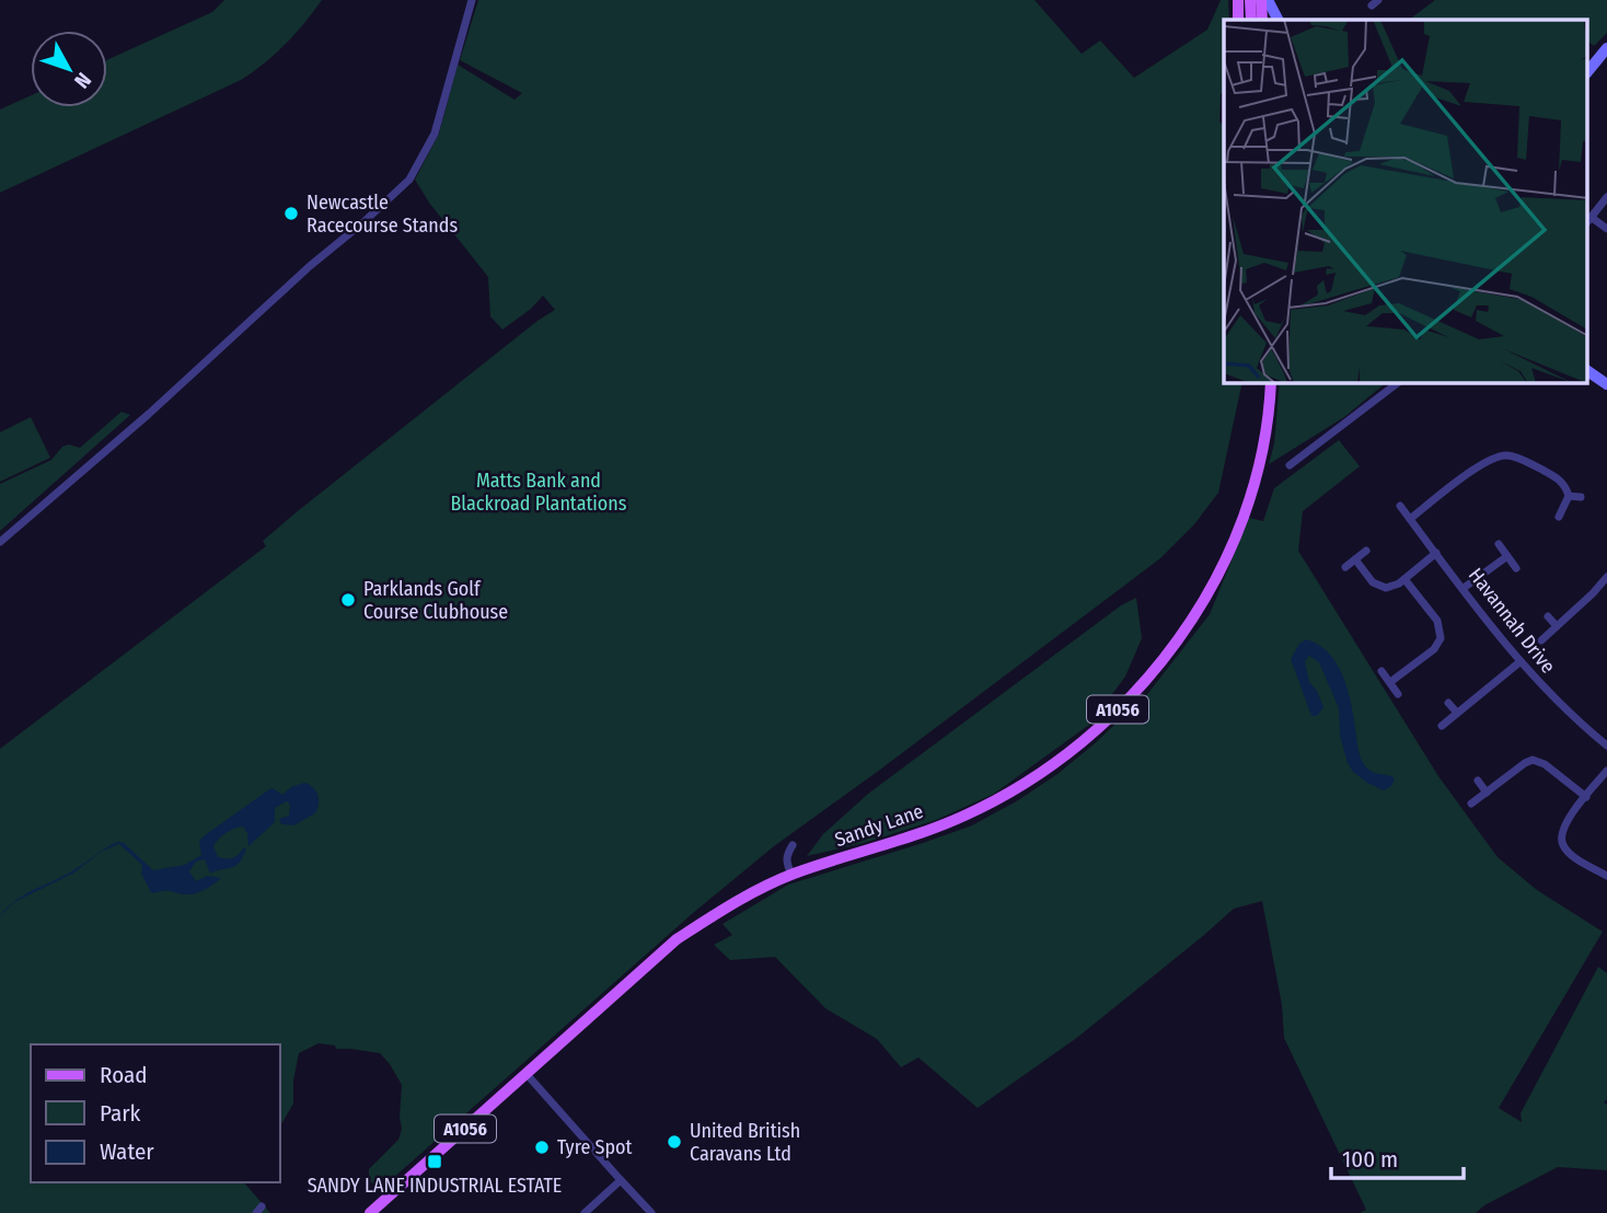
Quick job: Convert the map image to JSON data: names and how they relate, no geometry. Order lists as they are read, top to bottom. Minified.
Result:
{"streets":{"main road":["A1056","Sandy Lane"],"street":["Havannah Drive"]},"parks":["Matts Bank and Blackroad Plantations"],"places":{"other":["Newcastle Racecourse Stands","Parklands Golf Course Clubhouse","United British Caravans Ltd","Tyre Spot"],"transit":["SANDY LANE INDUSTRIAL ESTATE"]},"legend":["Road","Park","Water"],"scale_bar":"100 m","north":"bottom right"}
